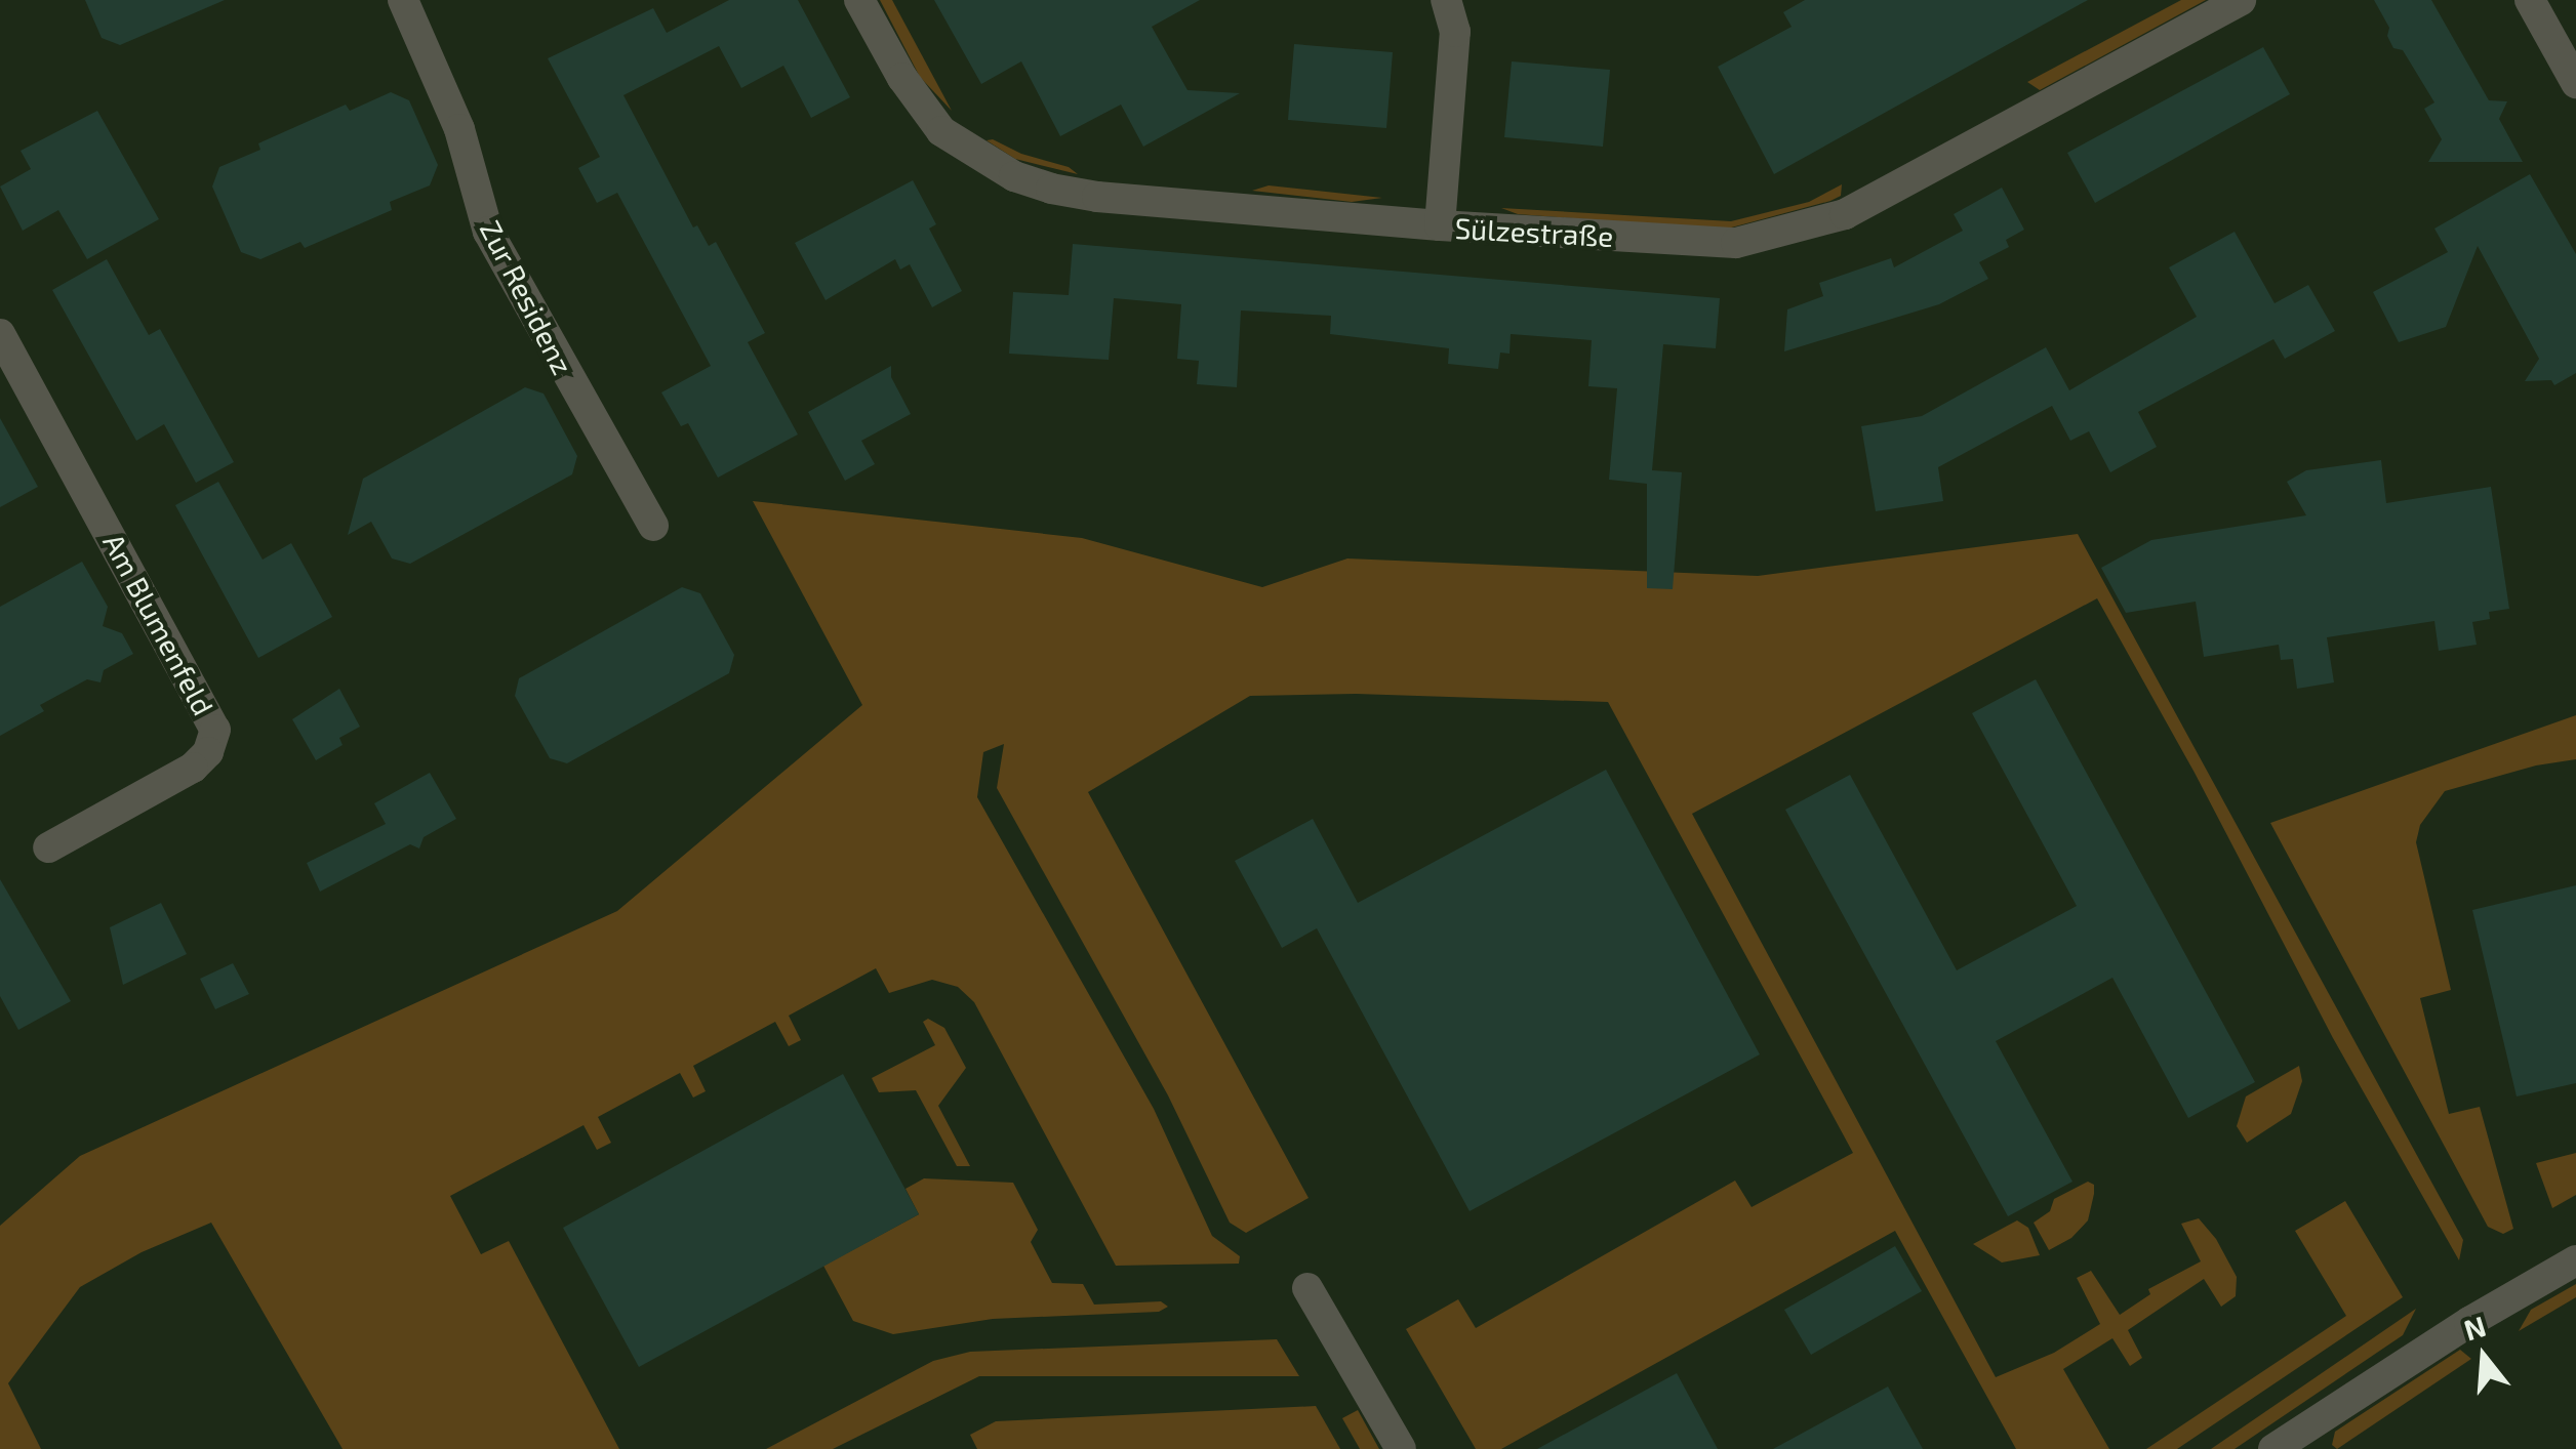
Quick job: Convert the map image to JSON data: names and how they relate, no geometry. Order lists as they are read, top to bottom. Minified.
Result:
{"streets":{"street":["Sülzestraße","Zur Residenz","Am Blumenfeld"]},"north":"top"}
